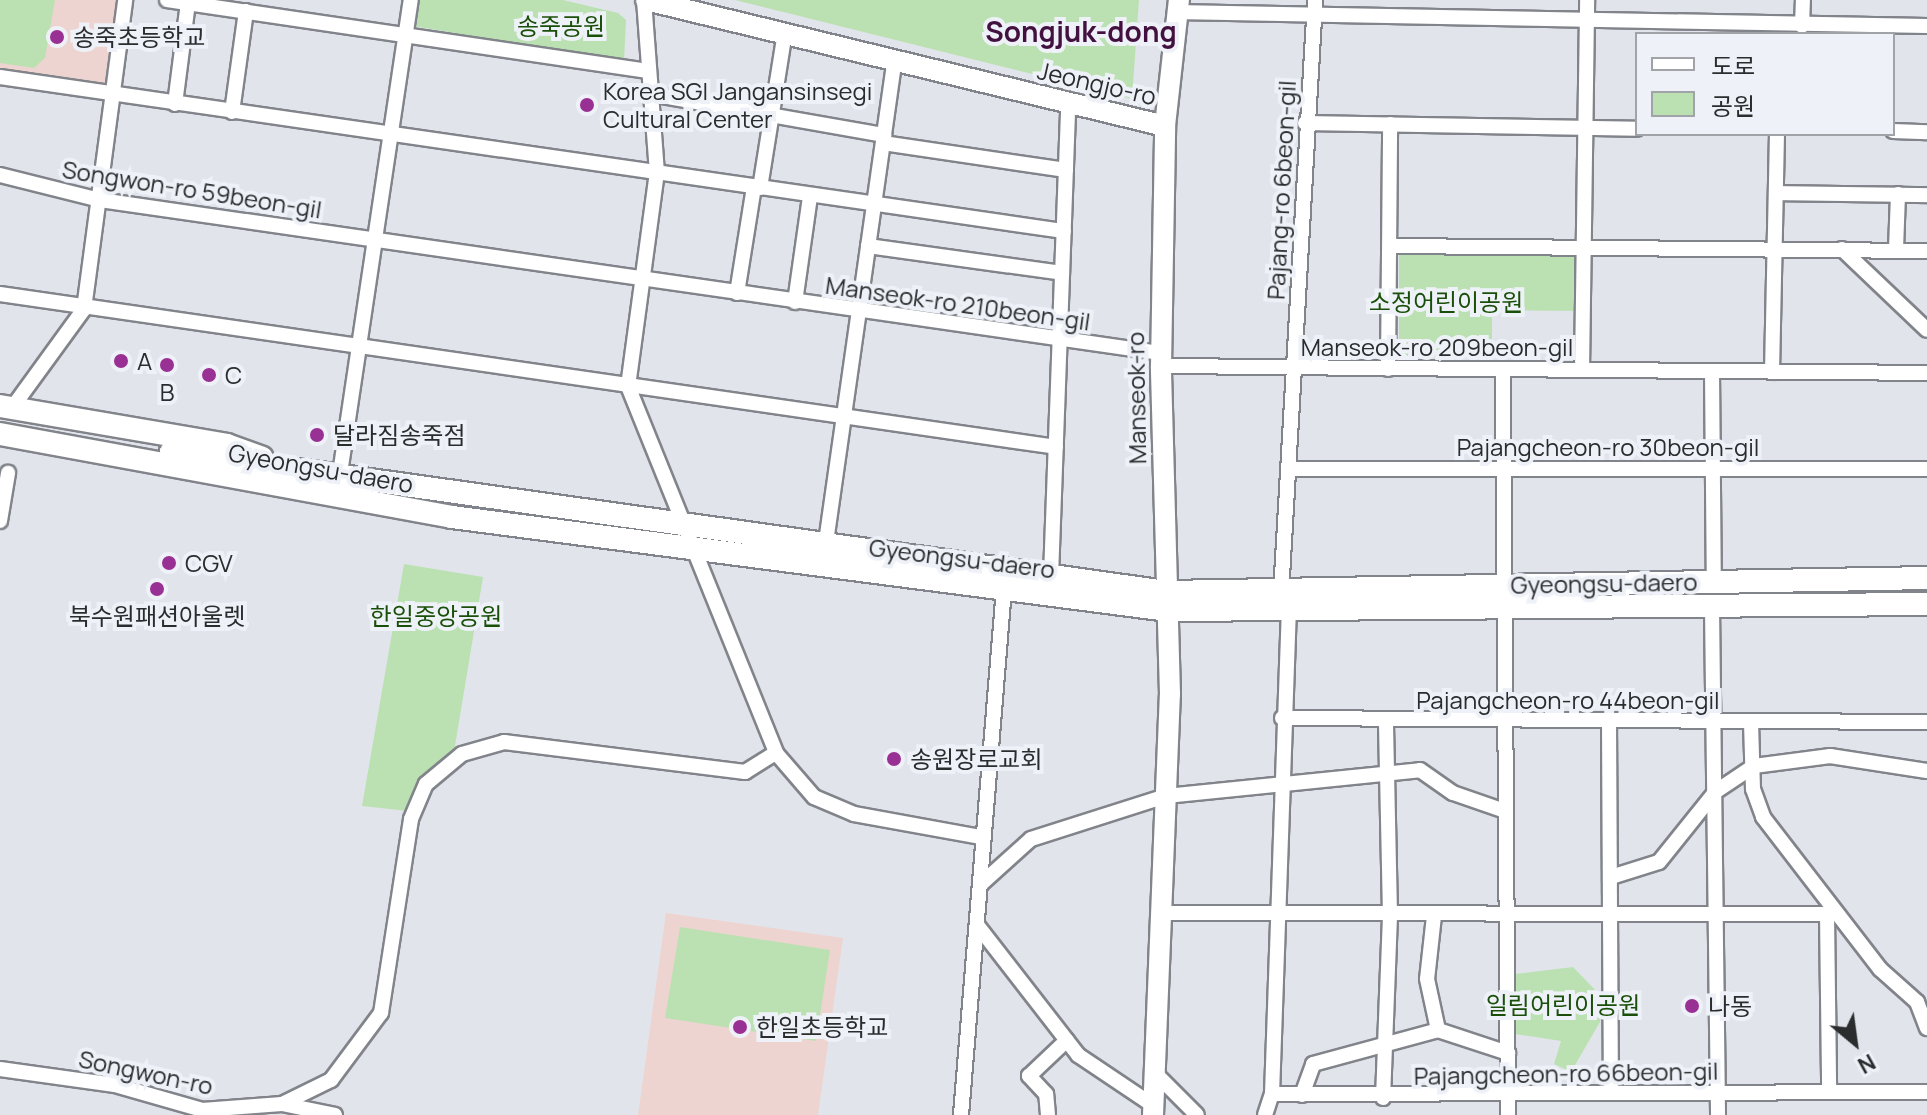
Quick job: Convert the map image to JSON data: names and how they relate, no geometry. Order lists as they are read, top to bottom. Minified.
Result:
{"streets":{"main road":["Gyeongsu-daero"],"street":["Jeongjo-ro","Songwon-ro 59beon-gil","Pajang-ro 6beon-gil","Manseok-ro 210beon-gil","Manseok-ro 209beon-gil","Manseok-ro","Pajangcheon-ro 30beon-gil","Pajangcheon-ro 44beon-gil","Songwon-ro","Pajangcheon-ro 66beon-gil"]},"crossings":[["Jeongjo-ro","Manseok-ro"],["Songwon-ro 59beon-gil","Manseok-ro 210beon-gil"],["Pajang-ro 6beon-gil","Manseok-ro 209beon-gil"],["Pajang-ro 6beon-gil","Pajangcheon-ro 30beon-gil"],["Pajang-ro 6beon-gil","Gyeongsu-daero"],["Pajang-ro 6beon-gil","Pajangcheon-ro 44beon-gil"],["Pajang-ro 6beon-gil","Pajangcheon-ro 66beon-gil"],["Manseok-ro 210beon-gil","Manseok-ro 209beon-gil"],["Manseok-ro 210beon-gil","Manseok-ro"],["Manseok-ro 209beon-gil","Manseok-ro"],["Manseok-ro","Gyeongsu-daero"],["Pajangcheon-ro 44beon-gil","Pajangcheon-ro 66beon-gil"]],"districts":["Songjuk-dong"],"parks":["송죽공원","소정어린이공원","한일중앙공원","일림어린이공원"],"places":["송죽초등학교","Korea SGI Jangansinsegi Cultural Center","A","B","C","달라짐송죽점","CGV","북수원패션아울렛","송원장로교회","나동","한일초등학교"],"legend":["도로","공원"],"north":"bottom right"}
